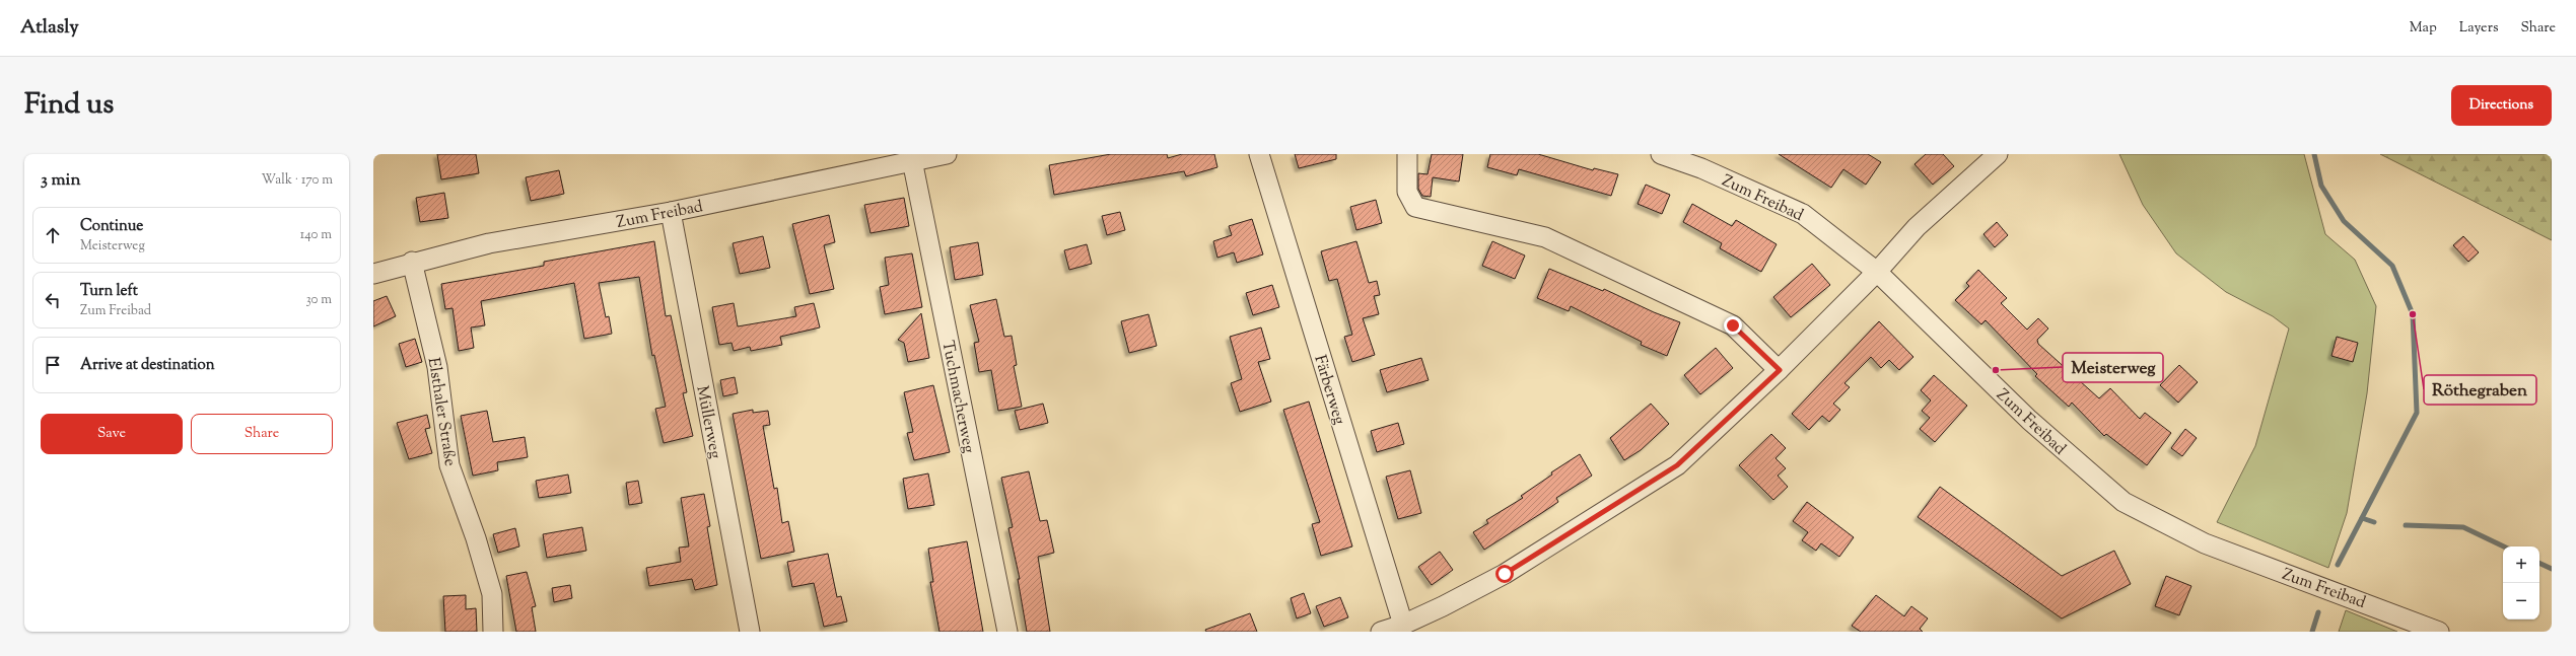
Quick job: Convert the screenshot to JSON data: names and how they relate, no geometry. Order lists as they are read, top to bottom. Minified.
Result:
{"streets":{"street":["Zum Freibad","Färberweg","Tuchmacherweg","Elsthaler Straße","Müllerweg"]},"crossings":[["Zum Freibad","Tuchmacherweg"],["Zum Freibad","Elsthaler Straße"],["Zum Freibad","Müllerweg"]],"places":["Röthegraben","Meisterweg"],"page":{"header":"Atlasly","nav":["Map","Layers","Share"],"title":"Find us","buttons":["Directions",["Save","Share"]],"heading":["3 min","Walk · 170 m"],"list":[["Continue","Meisterweg","140 m"],["Turn left","Zum Freibad","30 m"],"Arrive at destination"],"map_buttons":["+","−"]}}
